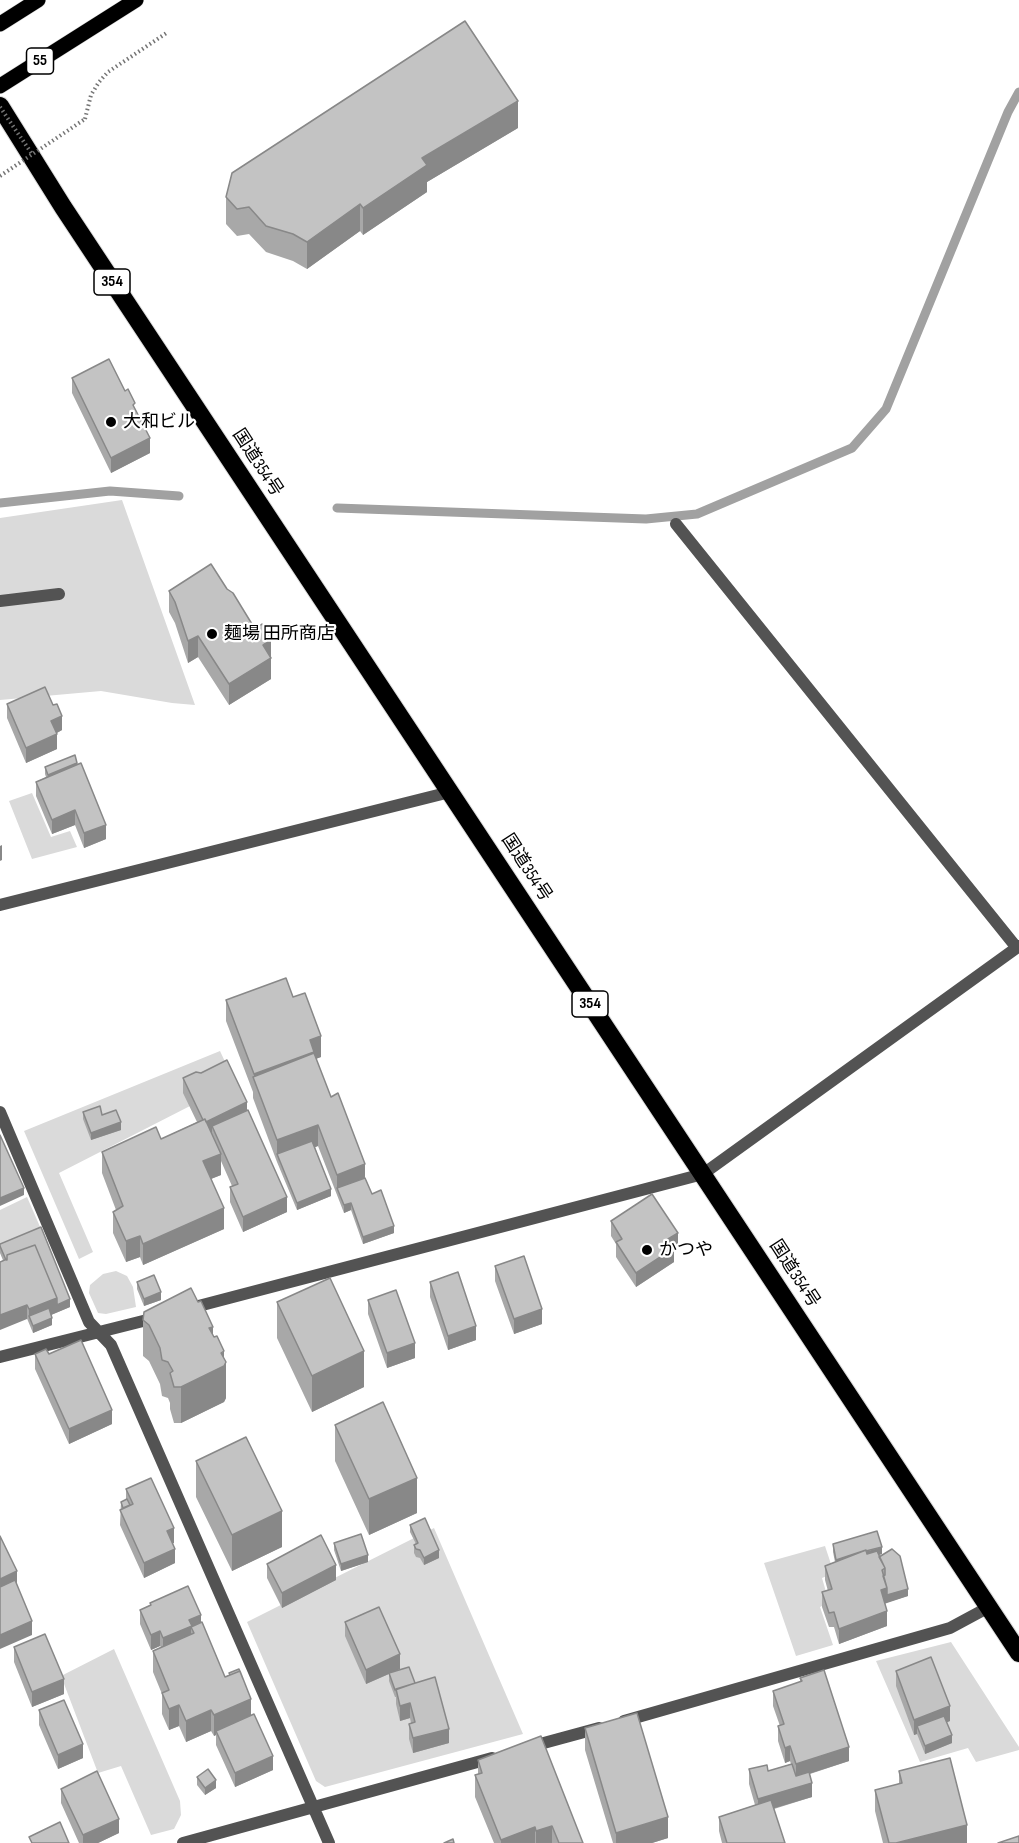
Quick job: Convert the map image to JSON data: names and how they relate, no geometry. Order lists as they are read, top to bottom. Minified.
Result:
{"streets":{"highway":["354","国道354号"],"main road":["55"]},"places":["大和ビル","麺場 田所商店","かつや"]}
